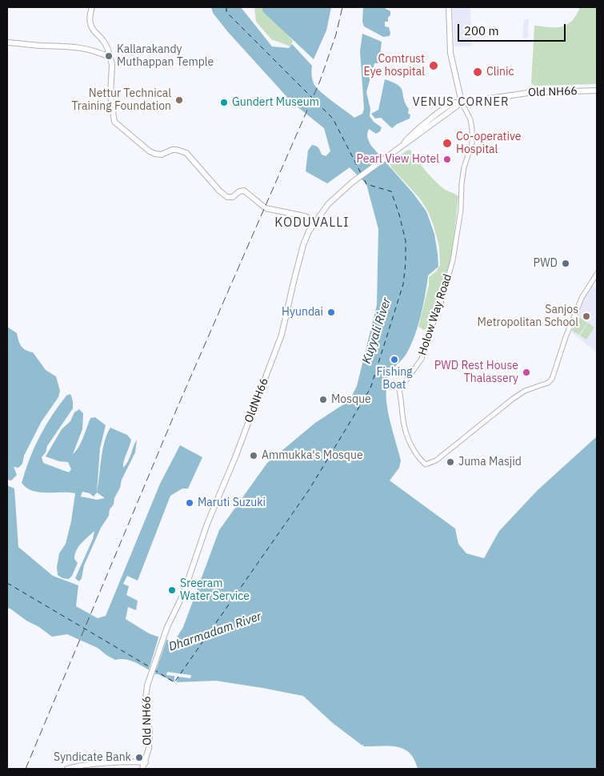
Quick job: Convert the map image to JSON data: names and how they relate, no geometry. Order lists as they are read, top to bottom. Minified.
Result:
{"streets":{"main road":["Old NH66","OldNH66"],"street":["Holow Way Road"]},"crossings":[["Old NH66","Holow Way Road"],["Old NH66","OldNH66"]],"districts":["VENUS CORNER","KODUVALLI"],"water":["Kuyyali River","Dharmadam River"],"places":["Kallarakandy Muthappan Temple","Comtrust Eye hospital","Clinic","Nettur Technical Training Foundation","Gundert Museum","Co-operative Hospital","Pearl View Hotel","PWD","Hyundai","Sanjos Metropolitan School","Fishing Boat","PWD Rest House Thalassery","Mosque","Ammukka's Mosque","Juma Masjid","Maruti Suzuki","Sreeram Water Service","Syndicate Bank"],"scale_bar":"200 m"}
